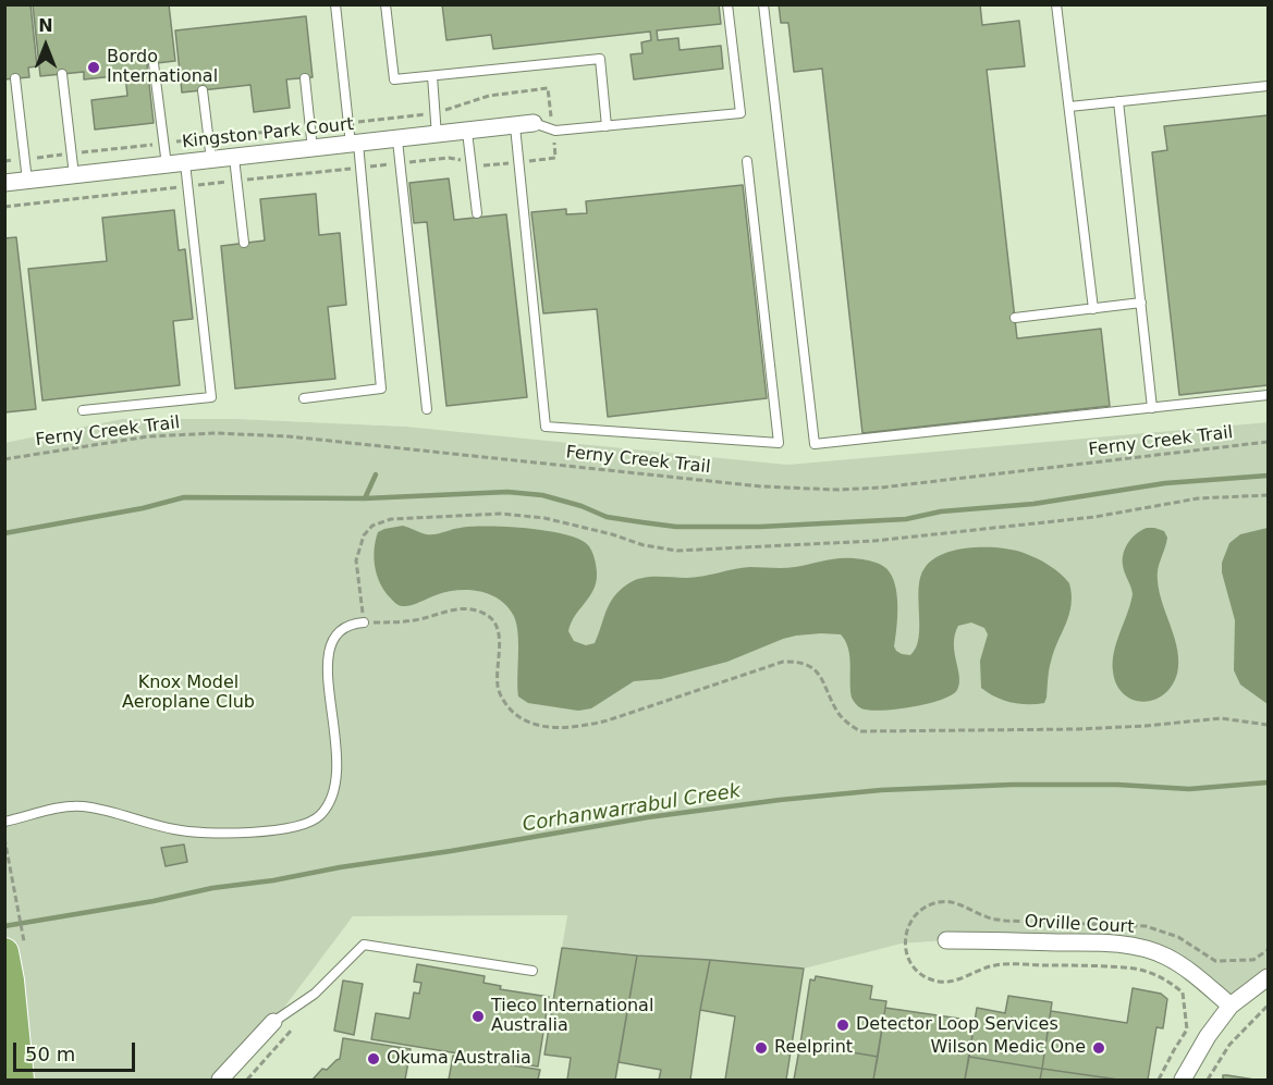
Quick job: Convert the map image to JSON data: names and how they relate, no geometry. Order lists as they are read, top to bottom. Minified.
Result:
{"streets":{"street":["Kingston Park Court","Orville Court"],"path":["Ferny Creek Trail"]},"water":["Corhanwarrabul Creek"],"parks":["Knox Model Aeroplane Club"],"places":["Bordo International","Tieco International Australia","Detector Loop Services","Reelprint","Wilson Medic One","Okuma Australia"],"scale_bar":"50 m","north":"top"}
